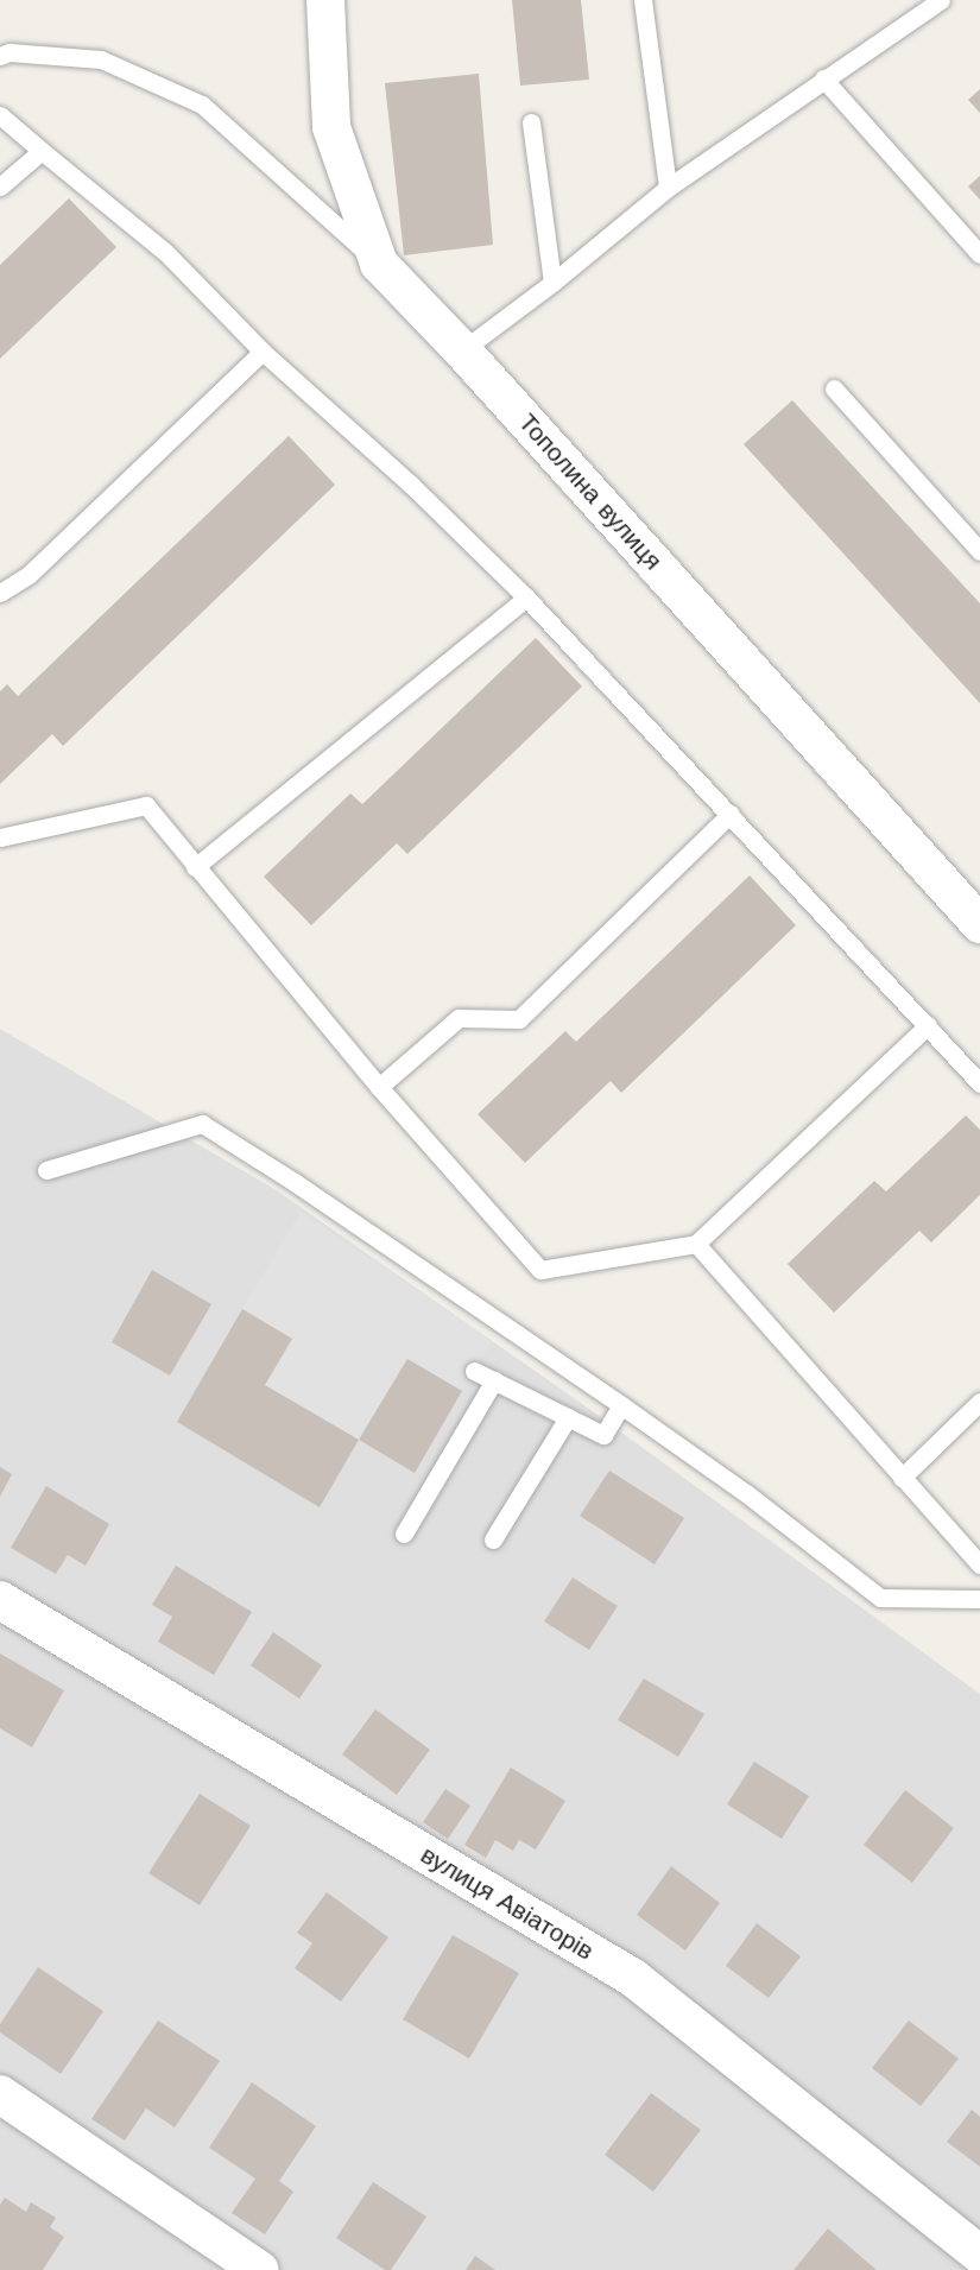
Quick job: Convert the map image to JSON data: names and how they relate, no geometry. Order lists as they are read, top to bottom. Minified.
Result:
{"streets":{"street":["Тополина вулиця","вулиця Авіаторів"]}}
